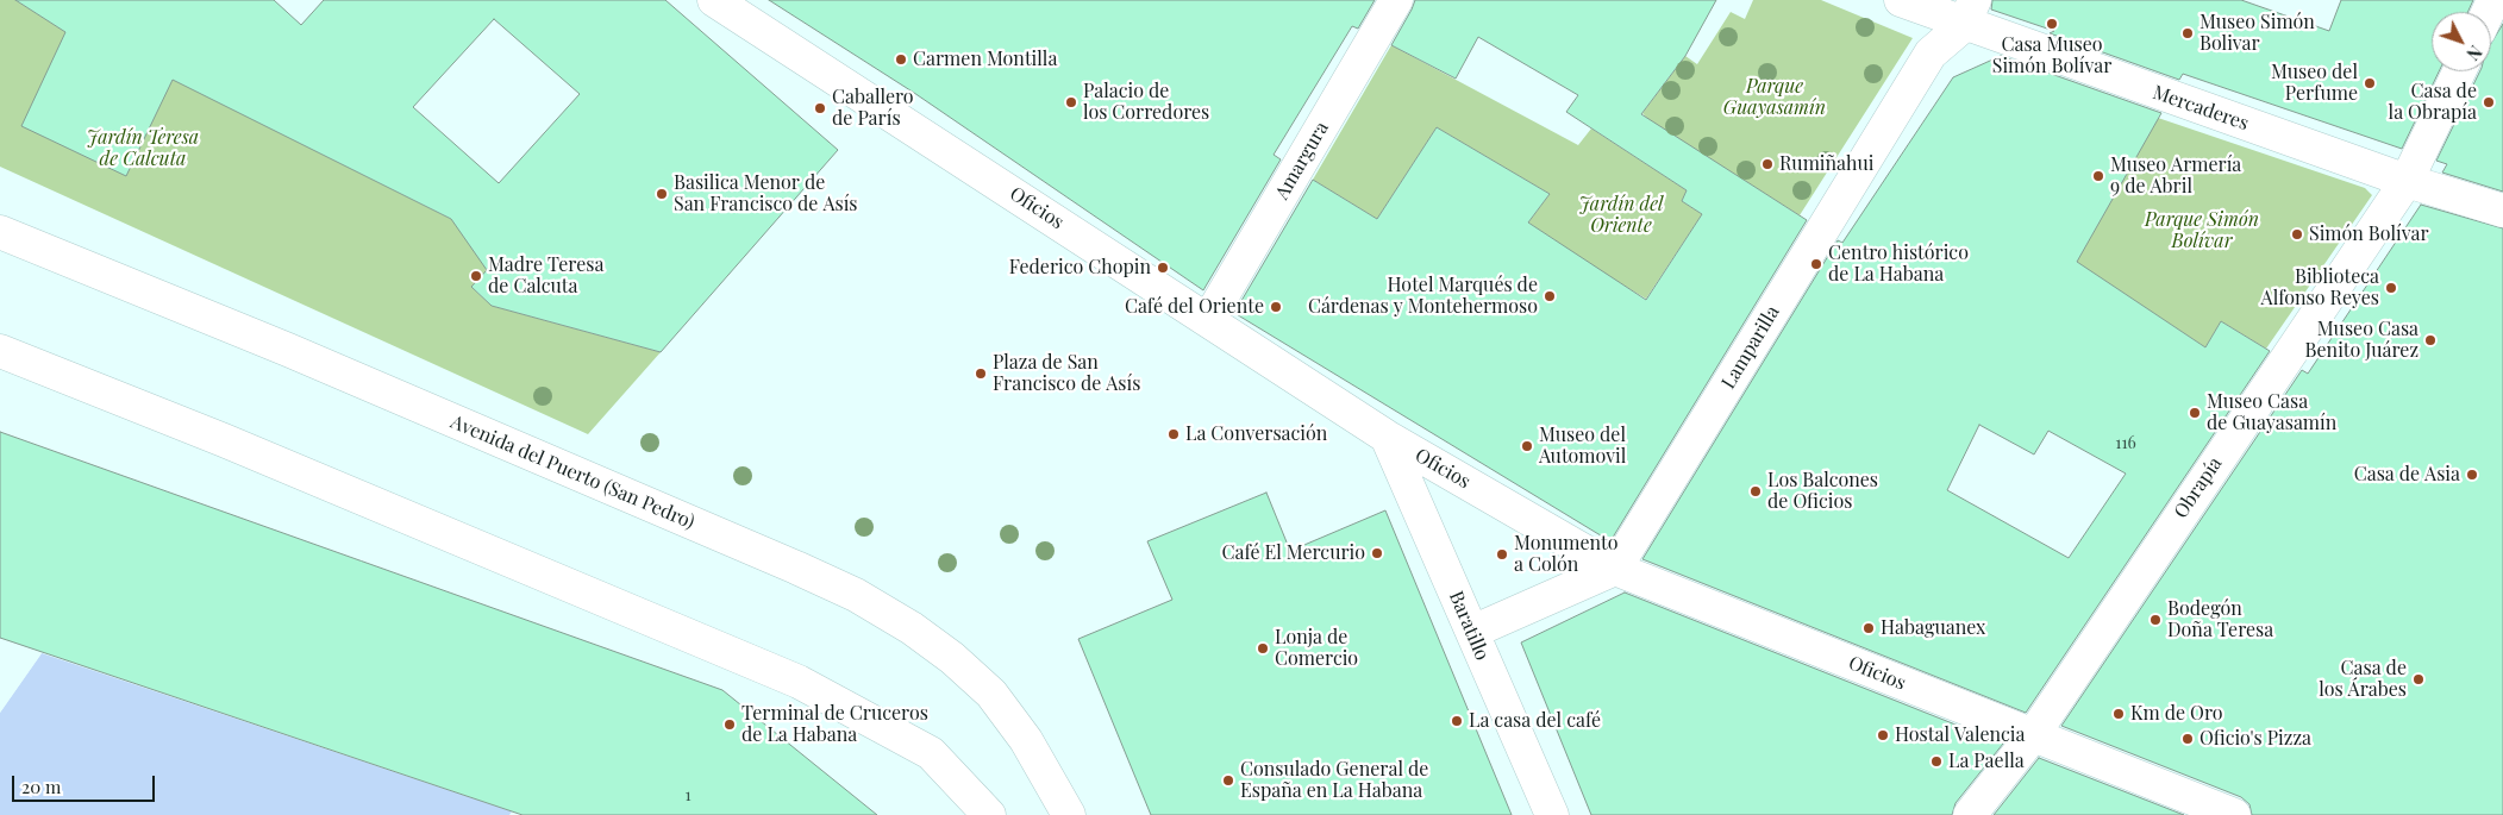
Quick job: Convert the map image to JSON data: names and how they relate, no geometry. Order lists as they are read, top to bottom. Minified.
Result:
{"streets":{"street":["Mercaderes","Amargura","Oficios","Lamparilla","Avenida del Puerto (San Pedro)","Obrapía","Baratillo"]},"crossings":[["Mercaderes","Lamparilla"],["Mercaderes","Obrapía"],["Amargura","Oficios"],["Oficios","Lamparilla"],["Oficios","Obrapía"],["Oficios","Baratillo"]],"parks":["Parque Guayasamín","Jardín Teresa de Calcuta","Jardín del Oriente","Parque Simón Bolívar"],"places":["Casa Museo Simón Bolívar","Museo Simón Bolivar","Carmen Montilla","Museo del Perfume","Palacio de los Corredores","Casa de la Obrapía","Caballero de París","Rumiñahui","Museo Armería 9 de Abril","Basilica Menor de San Francisco de Asís","Simón Bolívar","Centro histórico de La Habana","Federico Chopin","Madre Teresa de Calcuta","Biblioteca Alfonso Reyes","Hotel Marqués de Cárdenas y Montehermoso","Café del Oriente","Museo Casa Benito Juárez","Plaza de San Francisco de Asís","Museo Casa de Guayasamín","La Conversación","Museo del Automovil","Casa de Asia","Los Balcones de Oficios","Café El Mercurio","Monumento a Colón","Bodegón Doña Teresa","Habaguanex","Lonja de Comercio","Casa de los Árabes","Km de Oro","La casa del café","Terminal de Cruceros de La Habana","Hostal Valencia","Oficio's Pizza","La Paella","Consulado General de España en La Habana"],"house_numbers":["116","1"],"scale_bar":"20 m","north":"bottom right"}
